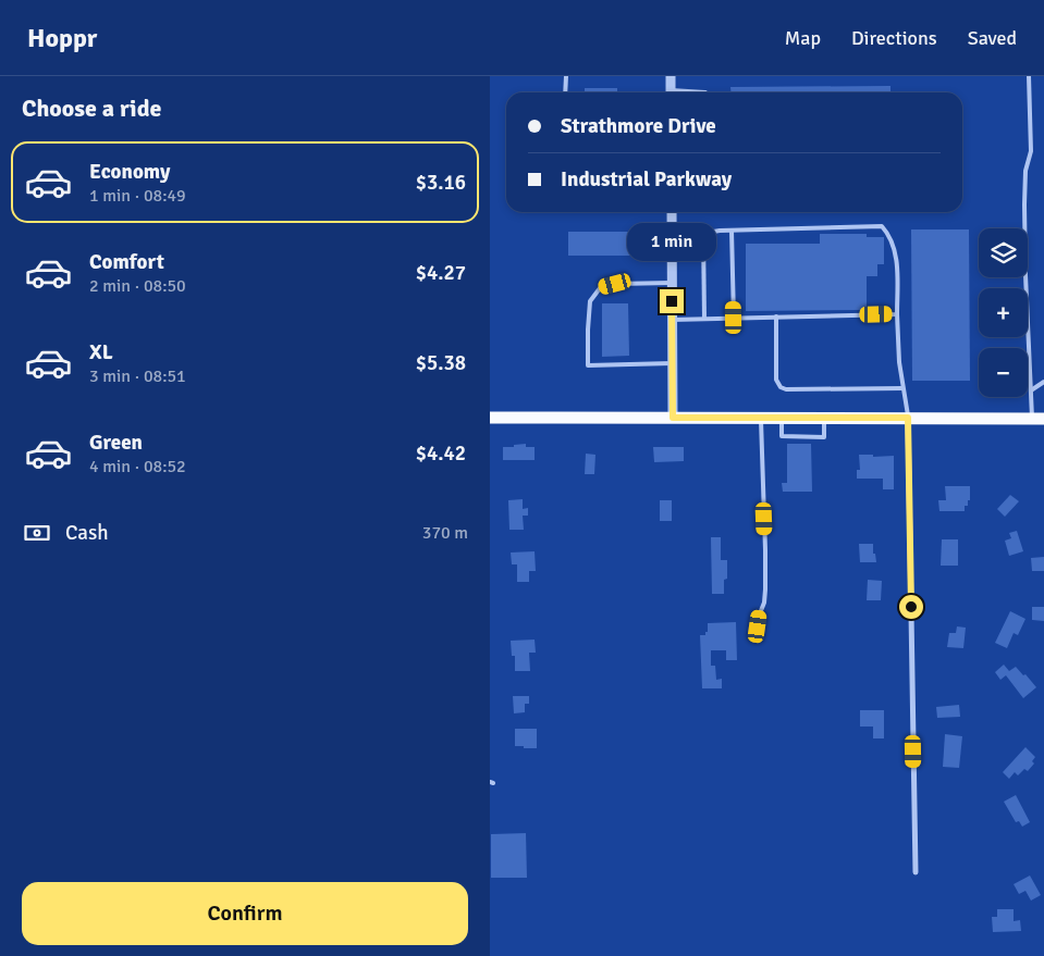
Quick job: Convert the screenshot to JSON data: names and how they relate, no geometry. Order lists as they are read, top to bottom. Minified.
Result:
{"page":{"header":"Hoppr","nav":["Map","Directions","Saved"],"heading":"Choose a ride","banner":["Strathmore Drive","Industrial Parkway"],"list":[{"name":"Economy","note":"1 min · 08:49","value":"$3.16"},{"name":"Comfort","note":"2 min · 08:50","value":"$4.27"},{"name":"XL","note":"3 min · 08:51","value":"$5.38"},{"name":"Green","note":"4 min · 08:52","value":"$4.42"}],"bubble":"1 min","map_buttons":["+","−"],"pay":["Cash","370 m"],"buttons":"Confirm"}}
